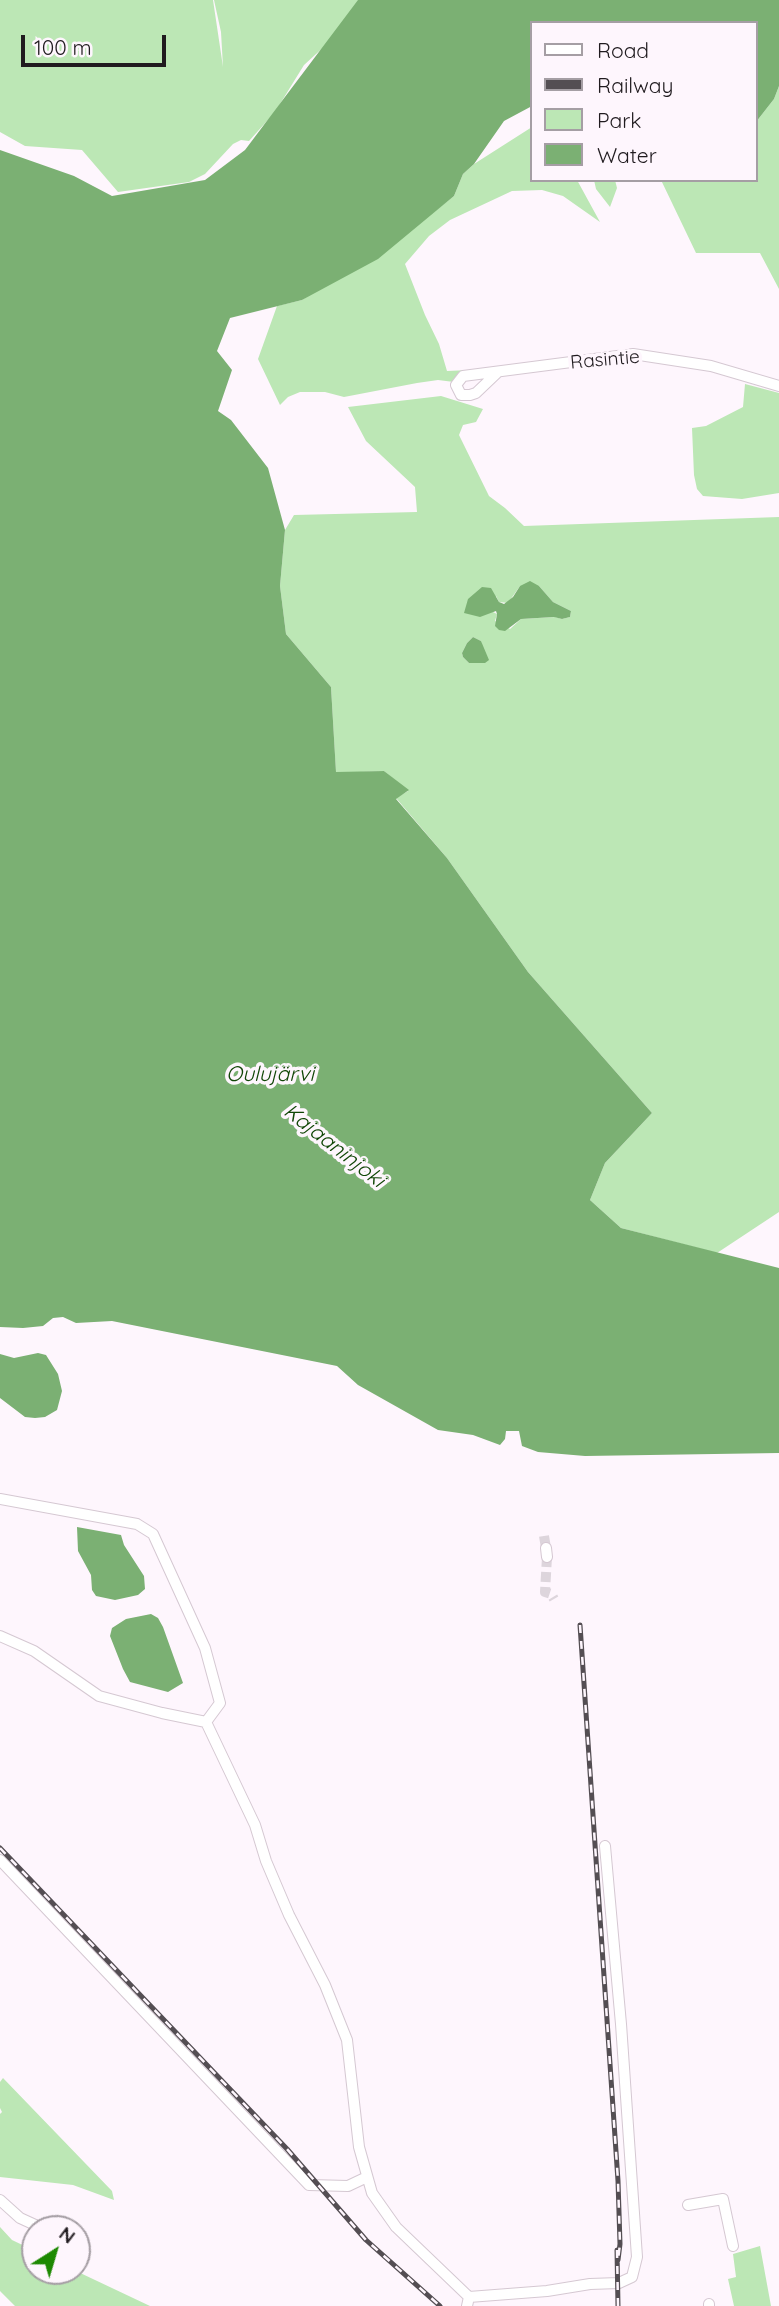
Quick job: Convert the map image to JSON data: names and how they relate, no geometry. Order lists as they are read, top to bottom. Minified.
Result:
{"streets":{"street":["Rasintie"]},"water":["Oulujärvi","Kajaaninjoki"],"legend":["Road","Railway","Park","Water"],"scale_bar":"100 m","north":"top right"}
